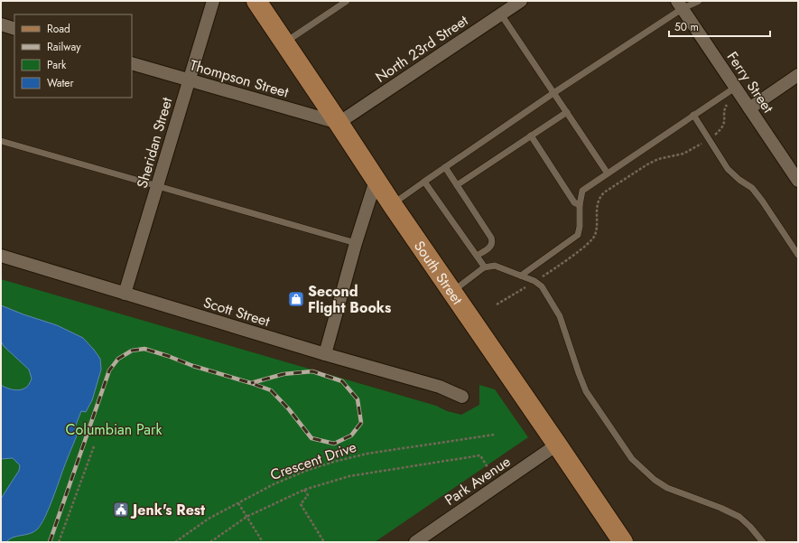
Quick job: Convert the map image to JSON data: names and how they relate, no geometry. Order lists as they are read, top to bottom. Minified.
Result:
{"streets":{"main road":["South Street"],"street":["North 23rd Street","Thompson Street","Ferry Street","Sheridan Street","Scott Street","Park Avenue"],"path":["Crescent Drive"]},"crossings":[["North 23rd Street","Thompson Street"],["North 23rd Street","South Street"],["Thompson Street","Sheridan Street"],["Thompson Street","South Street"],["Sheridan Street","Scott Street"],["South Street","Park Avenue"]],"parks":["Columbian Park"],"places":{"shop":["Second Flight Books"],"public building":["Jenk's Rest"]},"legend":["Road","Railway","Park","Water"],"scale_bar":"50 m"}
